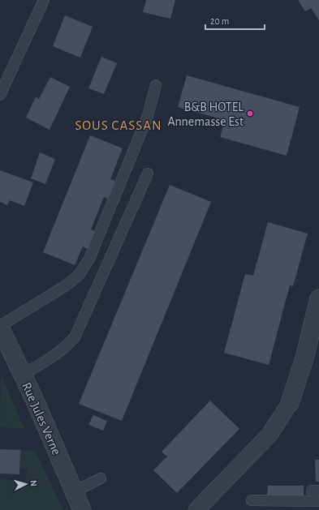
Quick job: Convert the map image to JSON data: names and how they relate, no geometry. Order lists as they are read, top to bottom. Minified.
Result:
{"streets":{"street":["Rue Jules Verne"]},"districts":["SOUS CASSAN"],"places":["B&B HOTEL Annemasse Est"],"scale_bar":"20 m","north":"right"}
